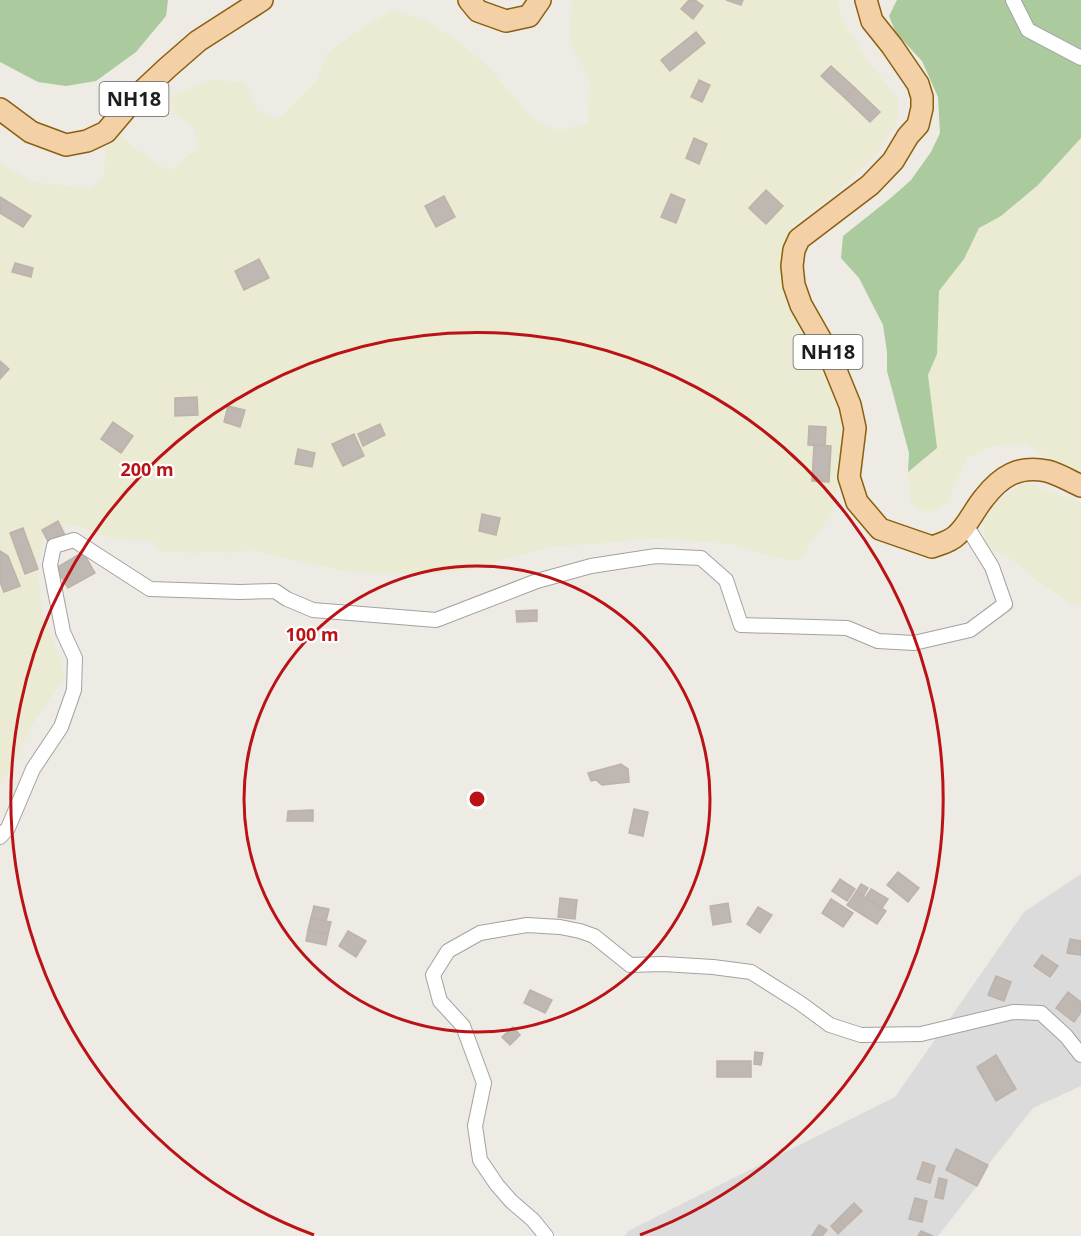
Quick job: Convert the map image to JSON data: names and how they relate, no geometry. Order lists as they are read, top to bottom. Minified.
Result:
{"streets":{"main road":["NH18"]},"rings":["200 m","100 m"]}
